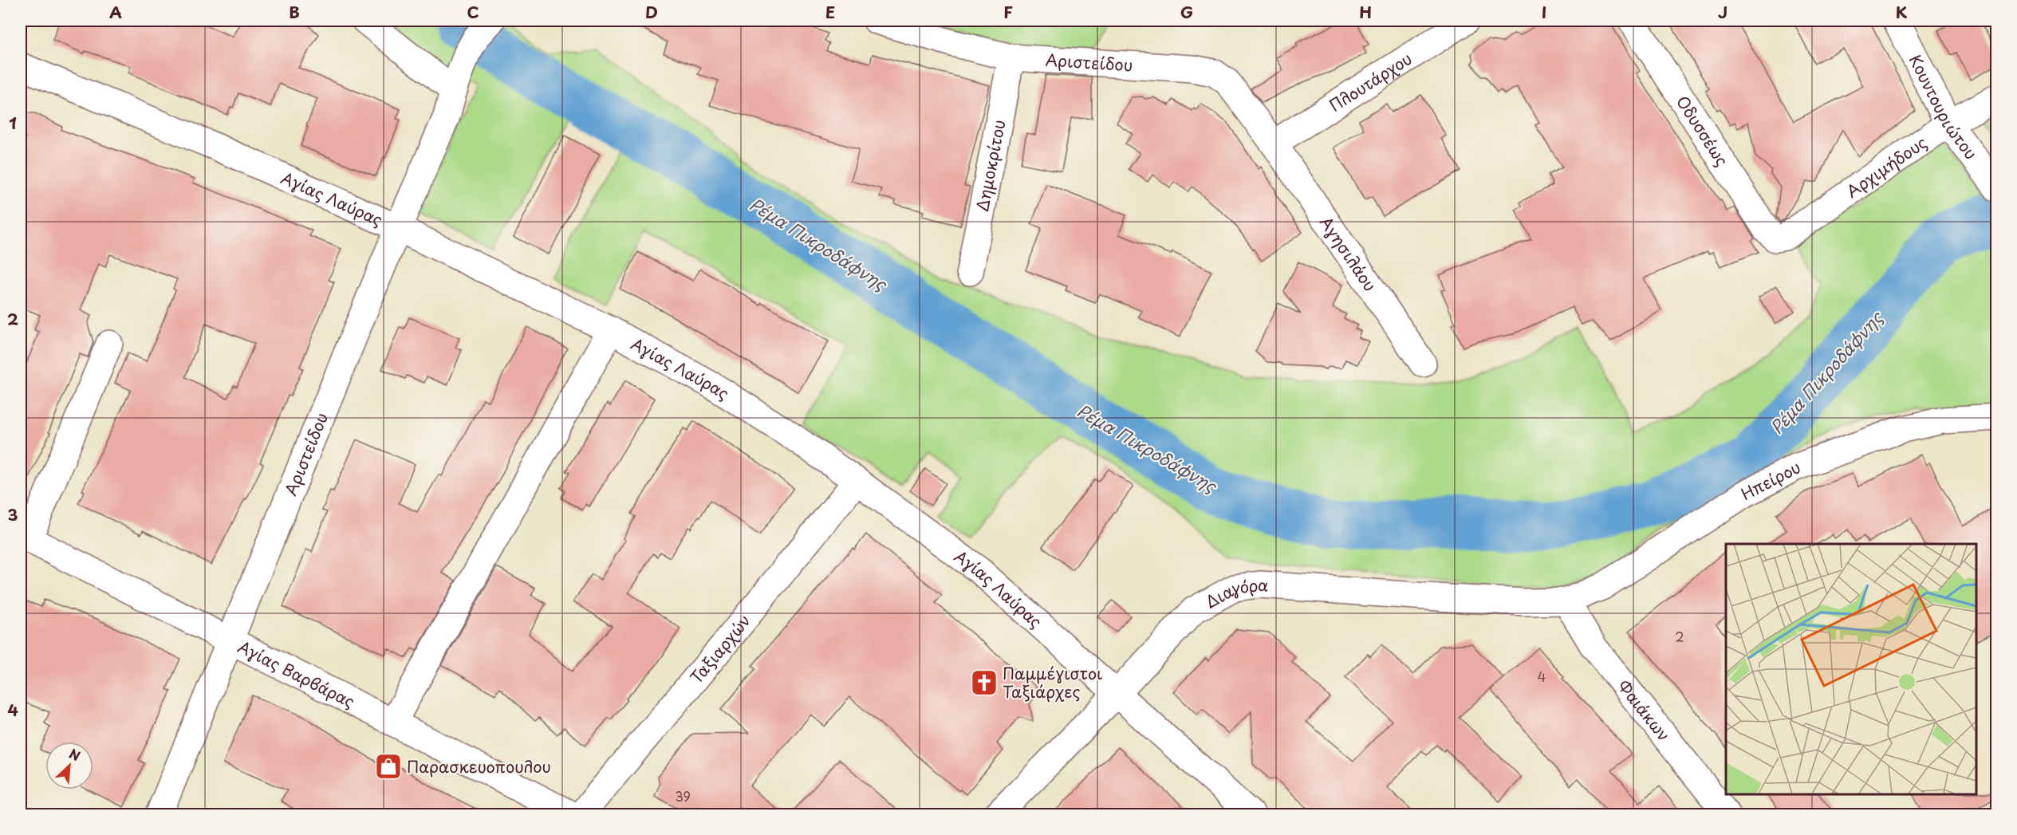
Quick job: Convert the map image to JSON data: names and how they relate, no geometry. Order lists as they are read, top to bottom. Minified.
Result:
{"streets":{"street":["Αριστείδου","Πλουτάρχου","Κουντουριώτου","Οδυσσέως","Δημοκρίτου","Αρχιμήδους","Αγίας Λαύρας","Αγησιλάου","Ηπείρου","Διαγόρα","Ταξιαρχών","Αγίας Βαρβάρας","Φαιάκων"]},"crossings":[["Αριστείδου","Πλουτάρχου"],["Αριστείδου","Δημοκρίτου"],["Αριστείδου","Αγίας Λαύρας"],["Αριστείδου","Αγησιλάου"],["Αριστείδου","Αγίας Βαρβάρας"],["Πλουτάρχου","Αγησιλάου"],["Κουντουριώτου","Αρχιμήδους"],["Οδυσσέως","Αρχιμήδους"],["Αγίας Λαύρας","Διαγόρα"],["Αγίας Λαύρας","Ταξιαρχών"],["Ηπείρου","Διαγόρα"],["Ηπείρου","Φαιάκων"],["Διαγόρα","Φαιάκων"]],"water":["Ρέμα Πικροδάφνης"],"places":{"church":["Παμμέγιστοι Ταξιάρχες"],"shop":["Παρασκευοπουλου"]},"house_numbers":["2","4","39"],"north":"top right","grid":{"columns":["A","B","C","D","E","F","G","H","I","J","K"],"rows":["1","2","3","4"]}}
